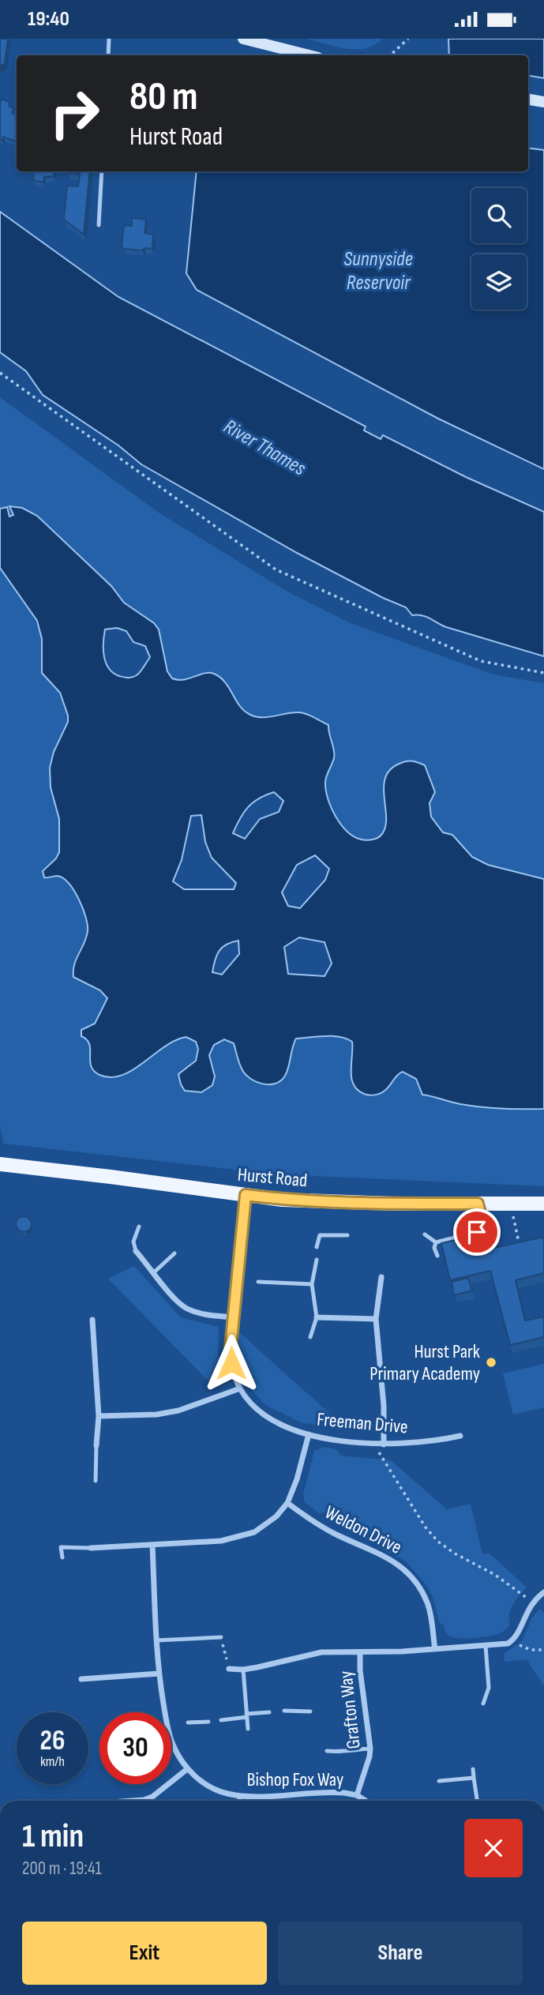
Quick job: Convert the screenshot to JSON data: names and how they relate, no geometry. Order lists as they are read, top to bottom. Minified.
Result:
{"streets":{"main road":["Hurst Road"],"street":["Freeman Drive","Weldon Drive","Grafton Way","Bishop Fox Way"]},"crossings":[["Hurst Road","Freeman Drive"],["Weldon Drive","Grafton Way"],["Grafton Way","Bishop Fox Way"]],"water":["Sunnyside Reservoir","River Thames"],"places":["Hurst Park Primary Academy"],"page":{"status":"19:40","turn":["80 m","Hurst Road"],"speed":"26 km/h","limit":"30","heading":["1 min","200 m · 19:41"],"buttons":["Exit","Share"]}}
